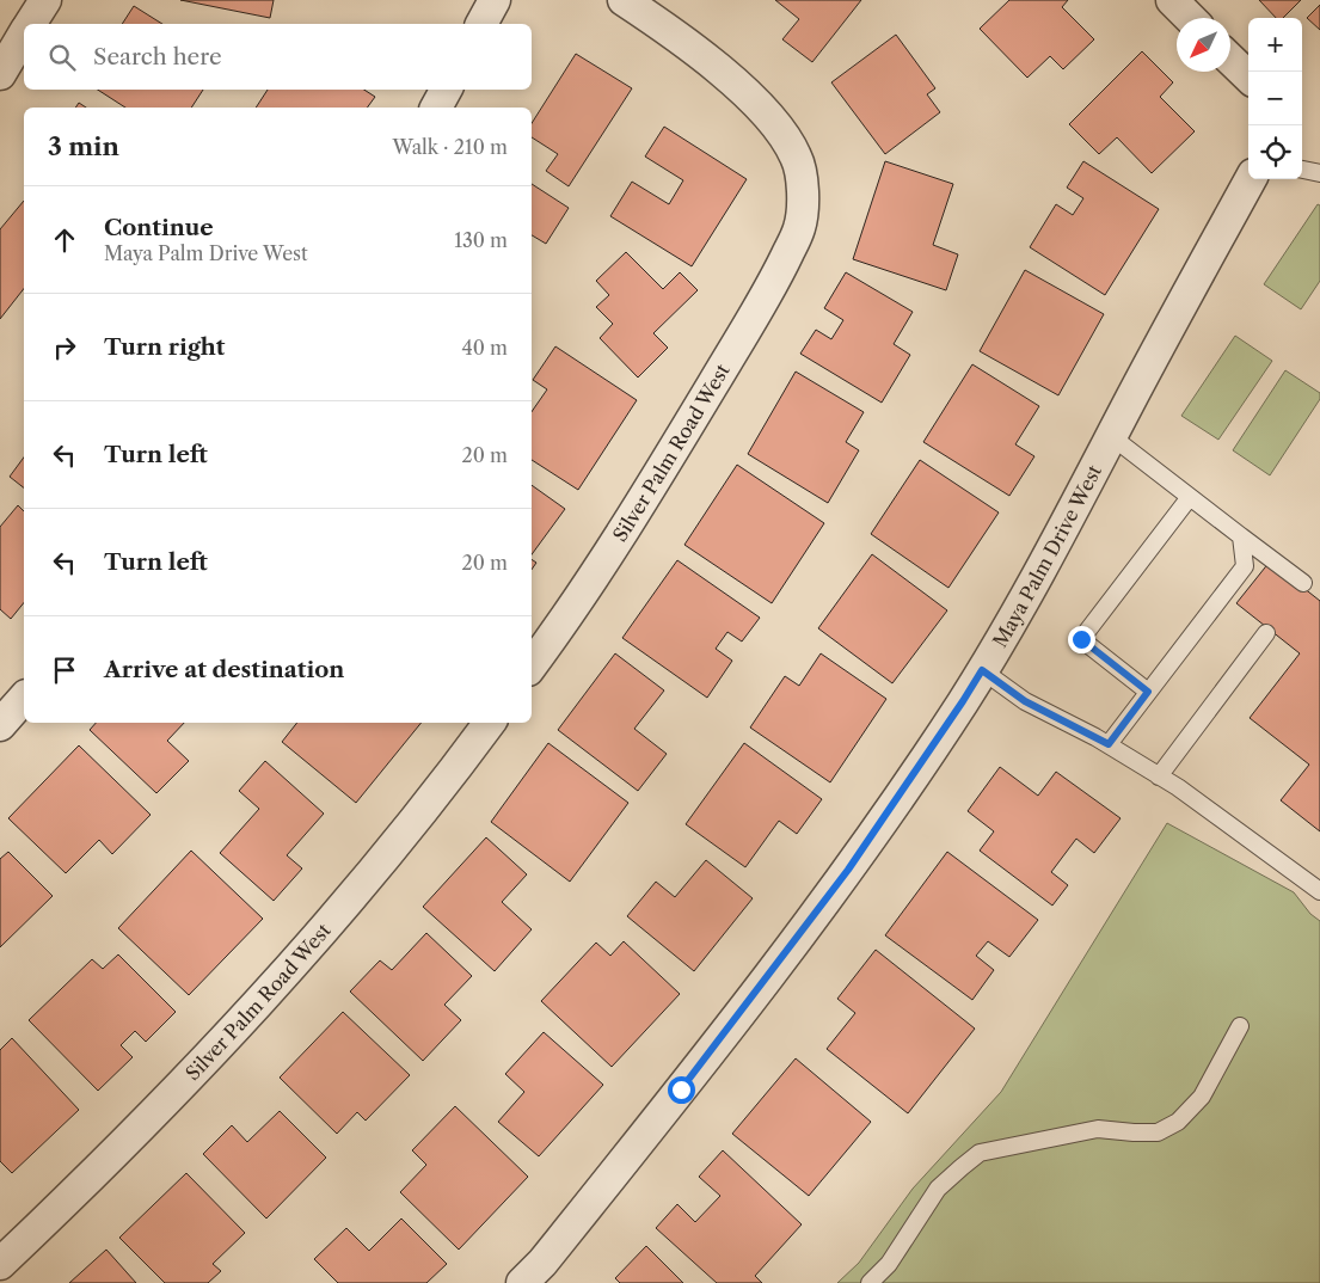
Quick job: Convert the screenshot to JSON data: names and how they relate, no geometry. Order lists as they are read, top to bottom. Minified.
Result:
{"streets":{"street":["Silver Palm Road West","Maya Palm Drive West"]},"north":"bottom left","page":{"map_buttons":["+","−"],"search":"Search here","heading":["3 min","Walk · 210 m"],"list":[["Continue","Maya Palm Drive West","130 m"],["Turn right","40 m"],["Turn left","20 m"],["Turn left","20 m"],"Arrive at destination"]}}
